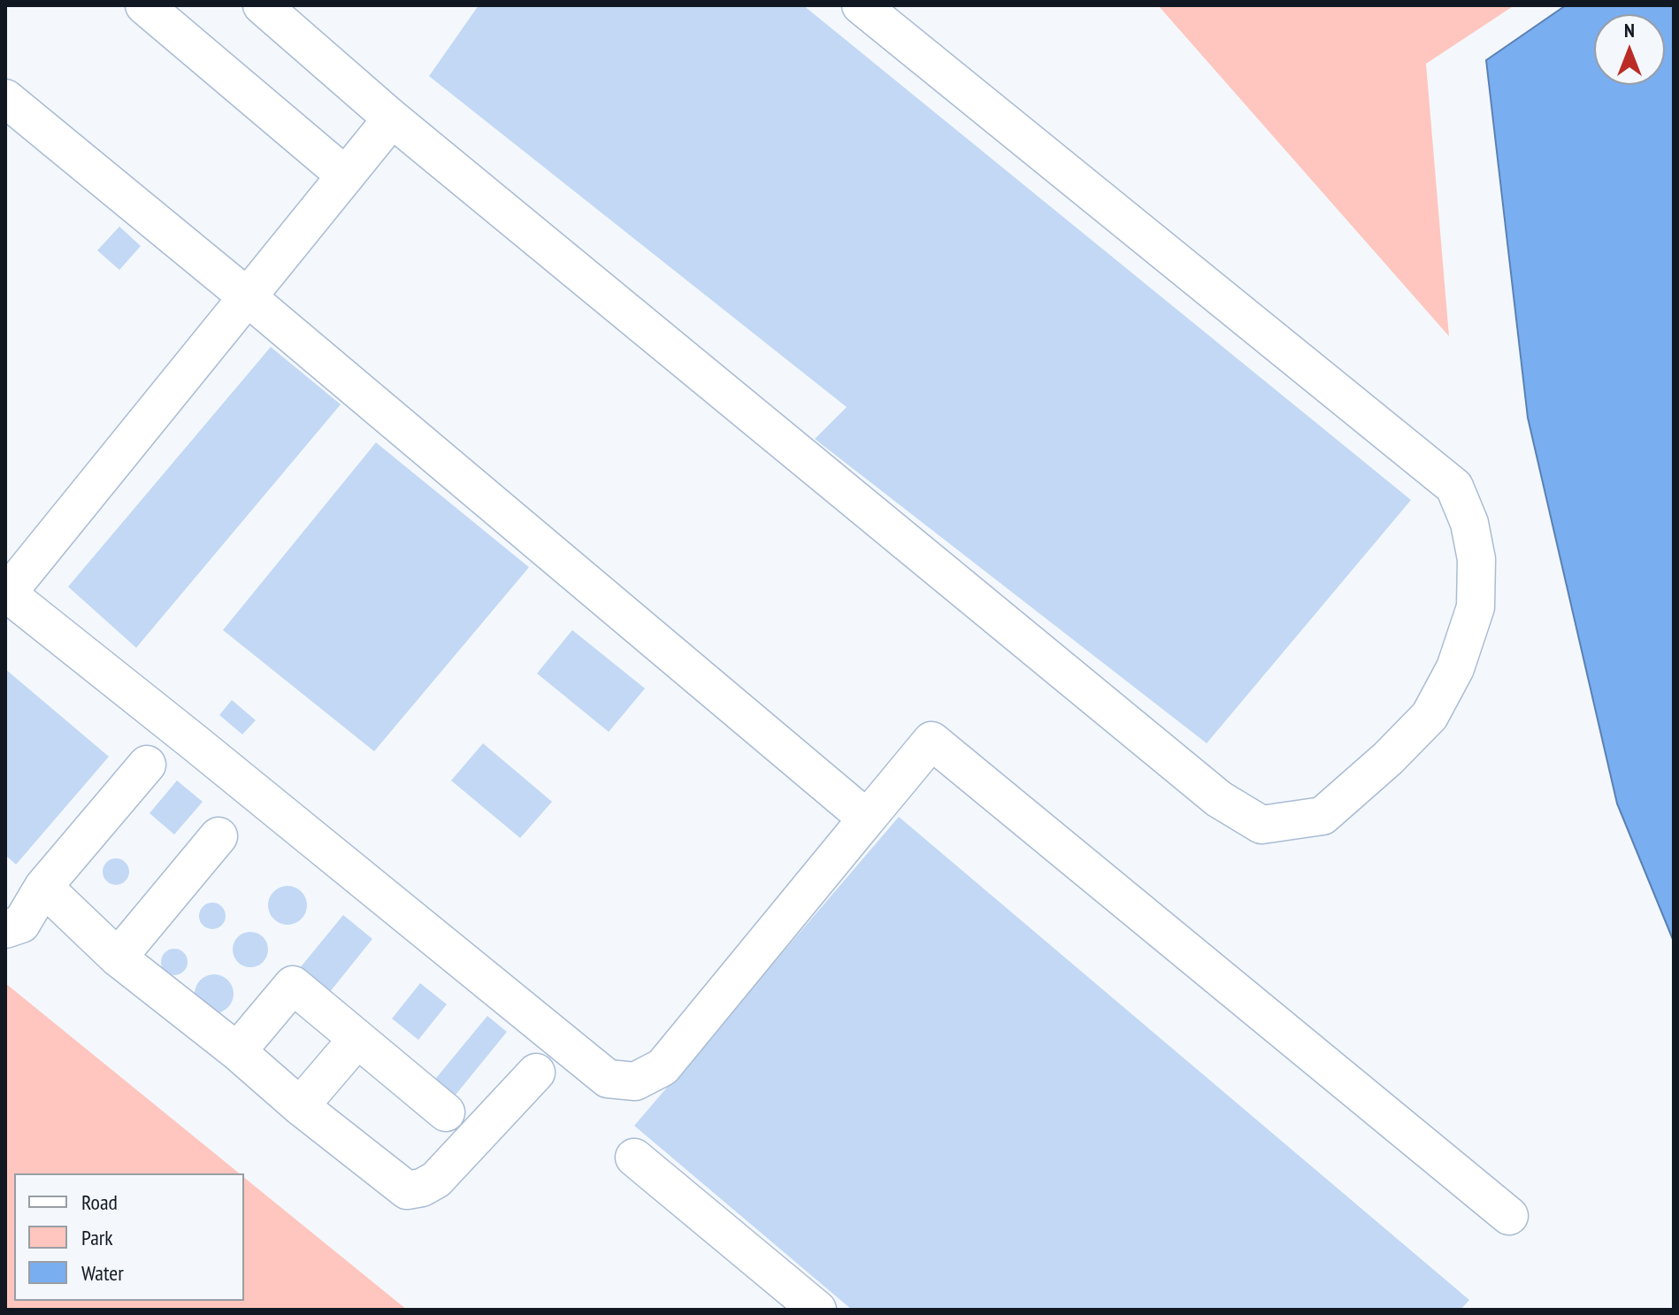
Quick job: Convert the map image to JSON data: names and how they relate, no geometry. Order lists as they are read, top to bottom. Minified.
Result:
{"legend":["Road","Park","Water"],"north":"top"}
